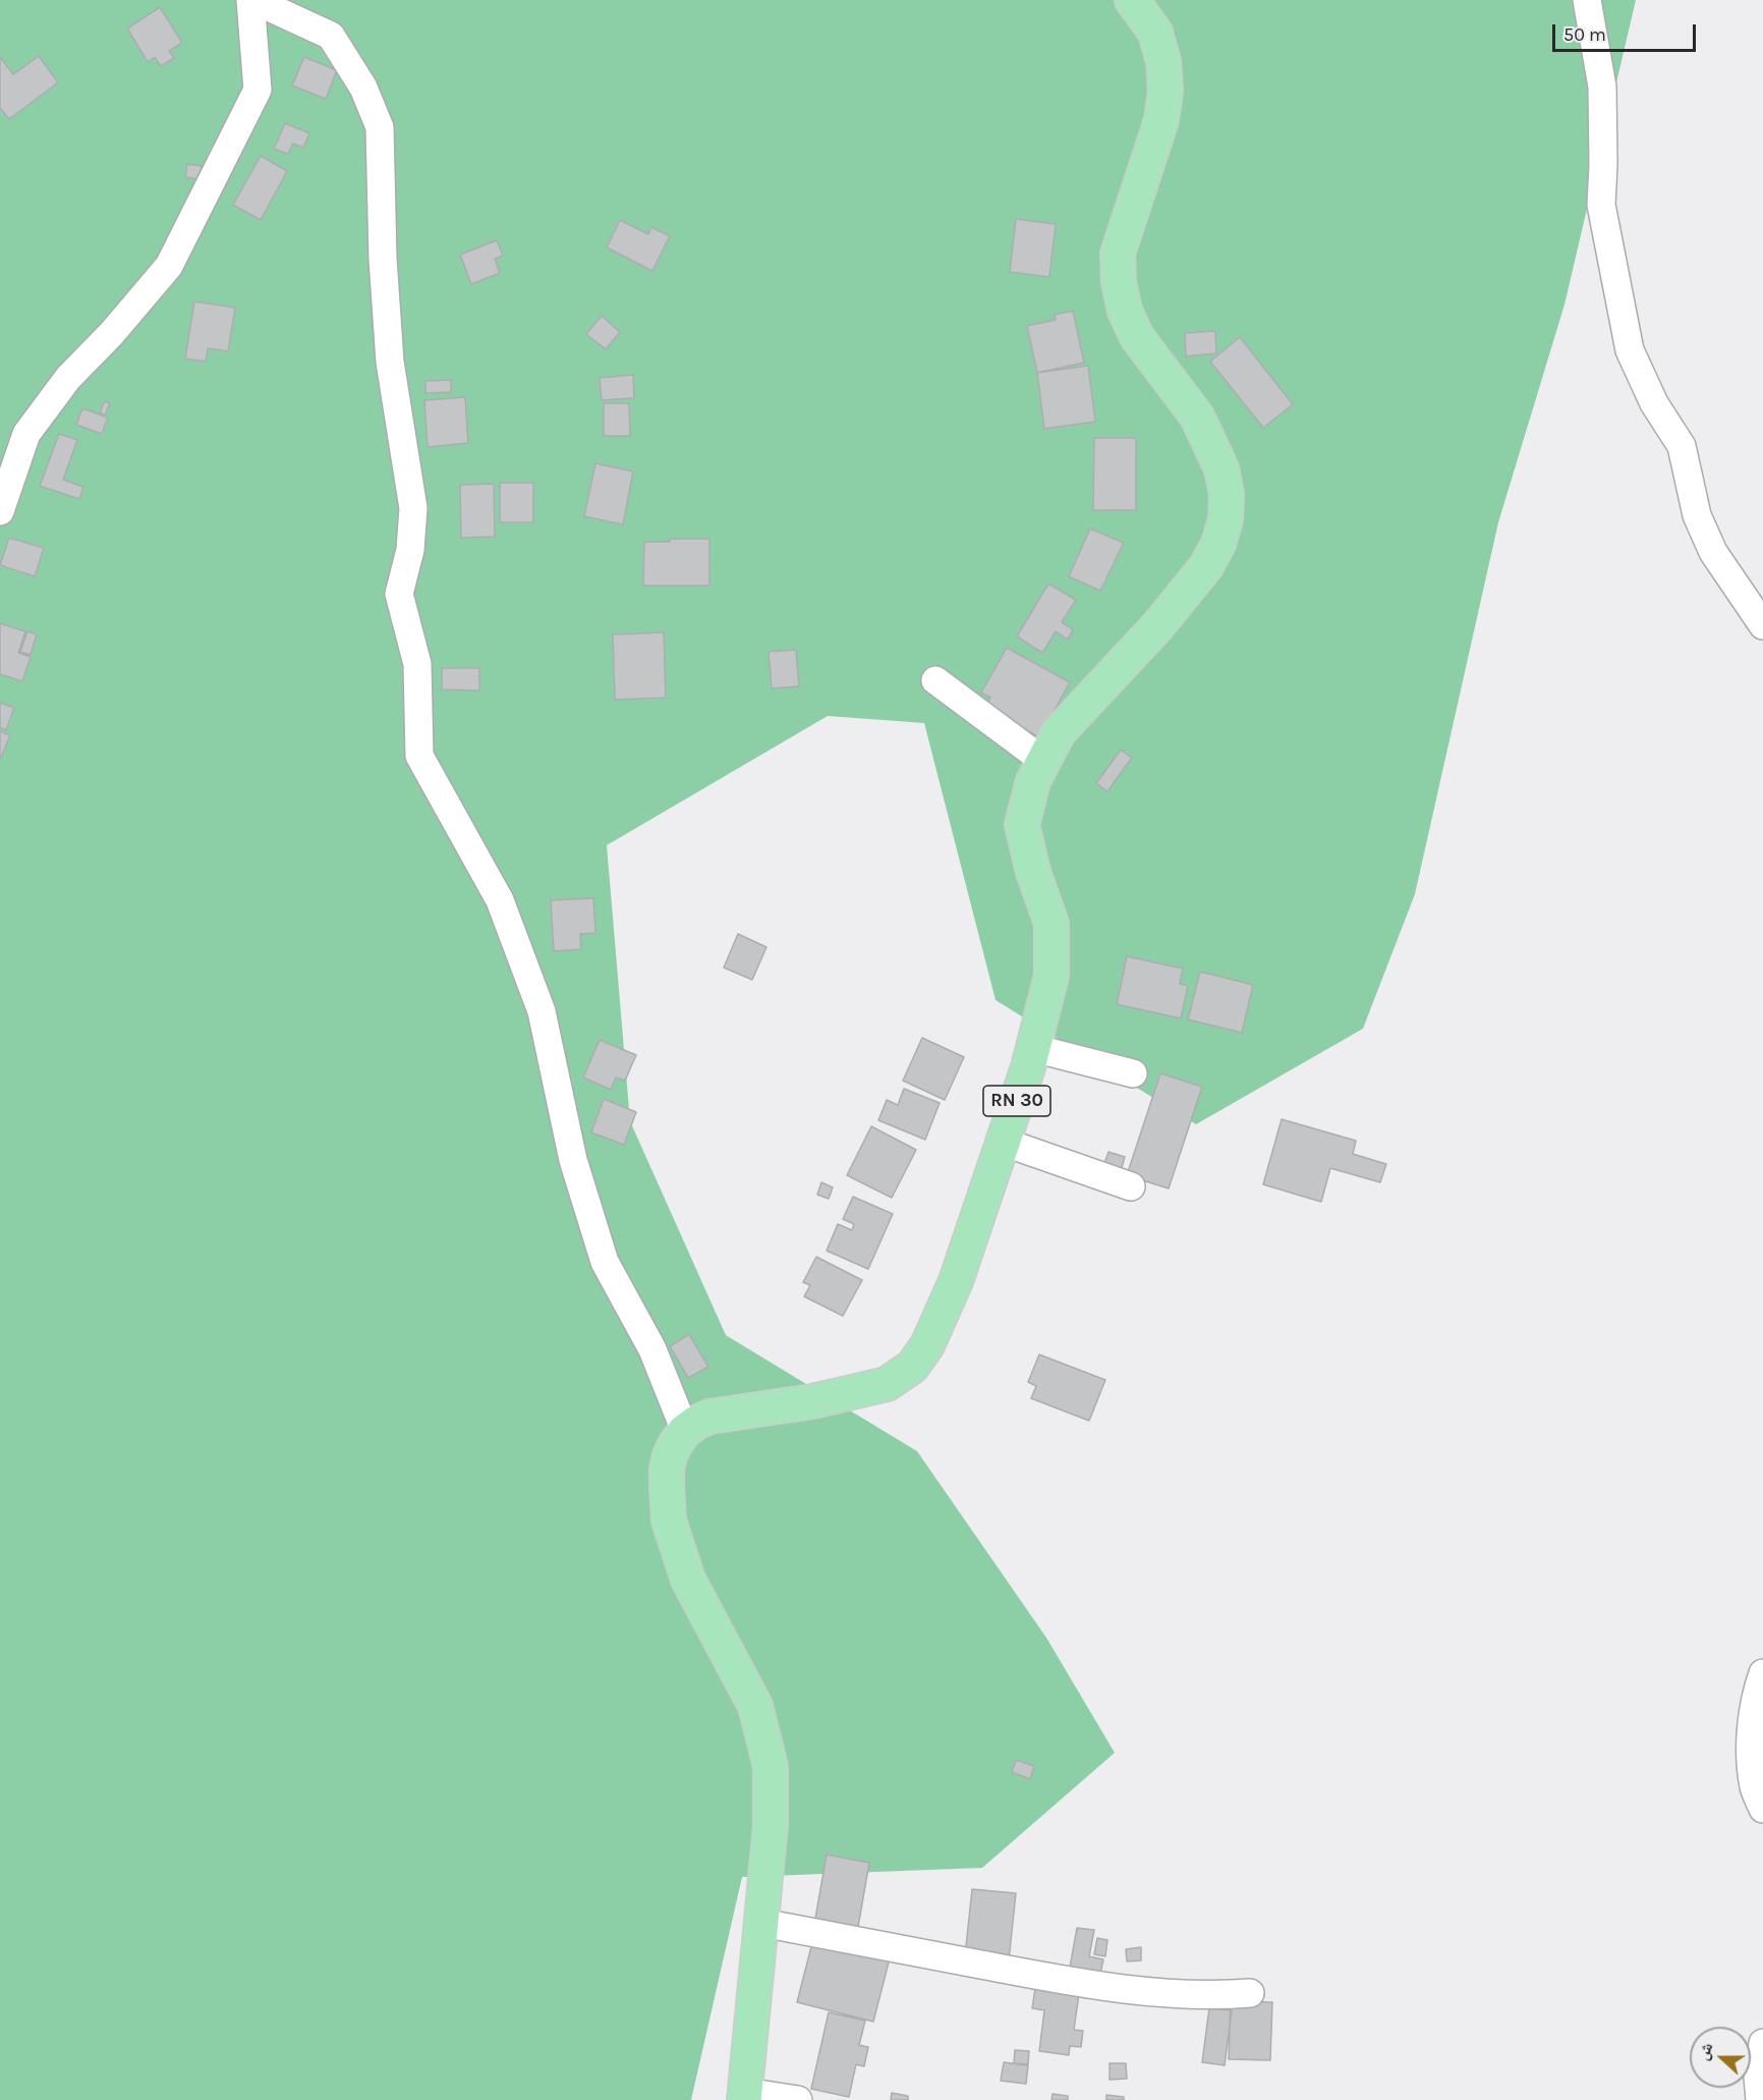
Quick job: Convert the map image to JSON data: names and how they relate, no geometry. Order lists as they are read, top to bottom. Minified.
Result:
{"streets":{"main road":["RN 30"]},"scale_bar":"50 m","north":"left"}
